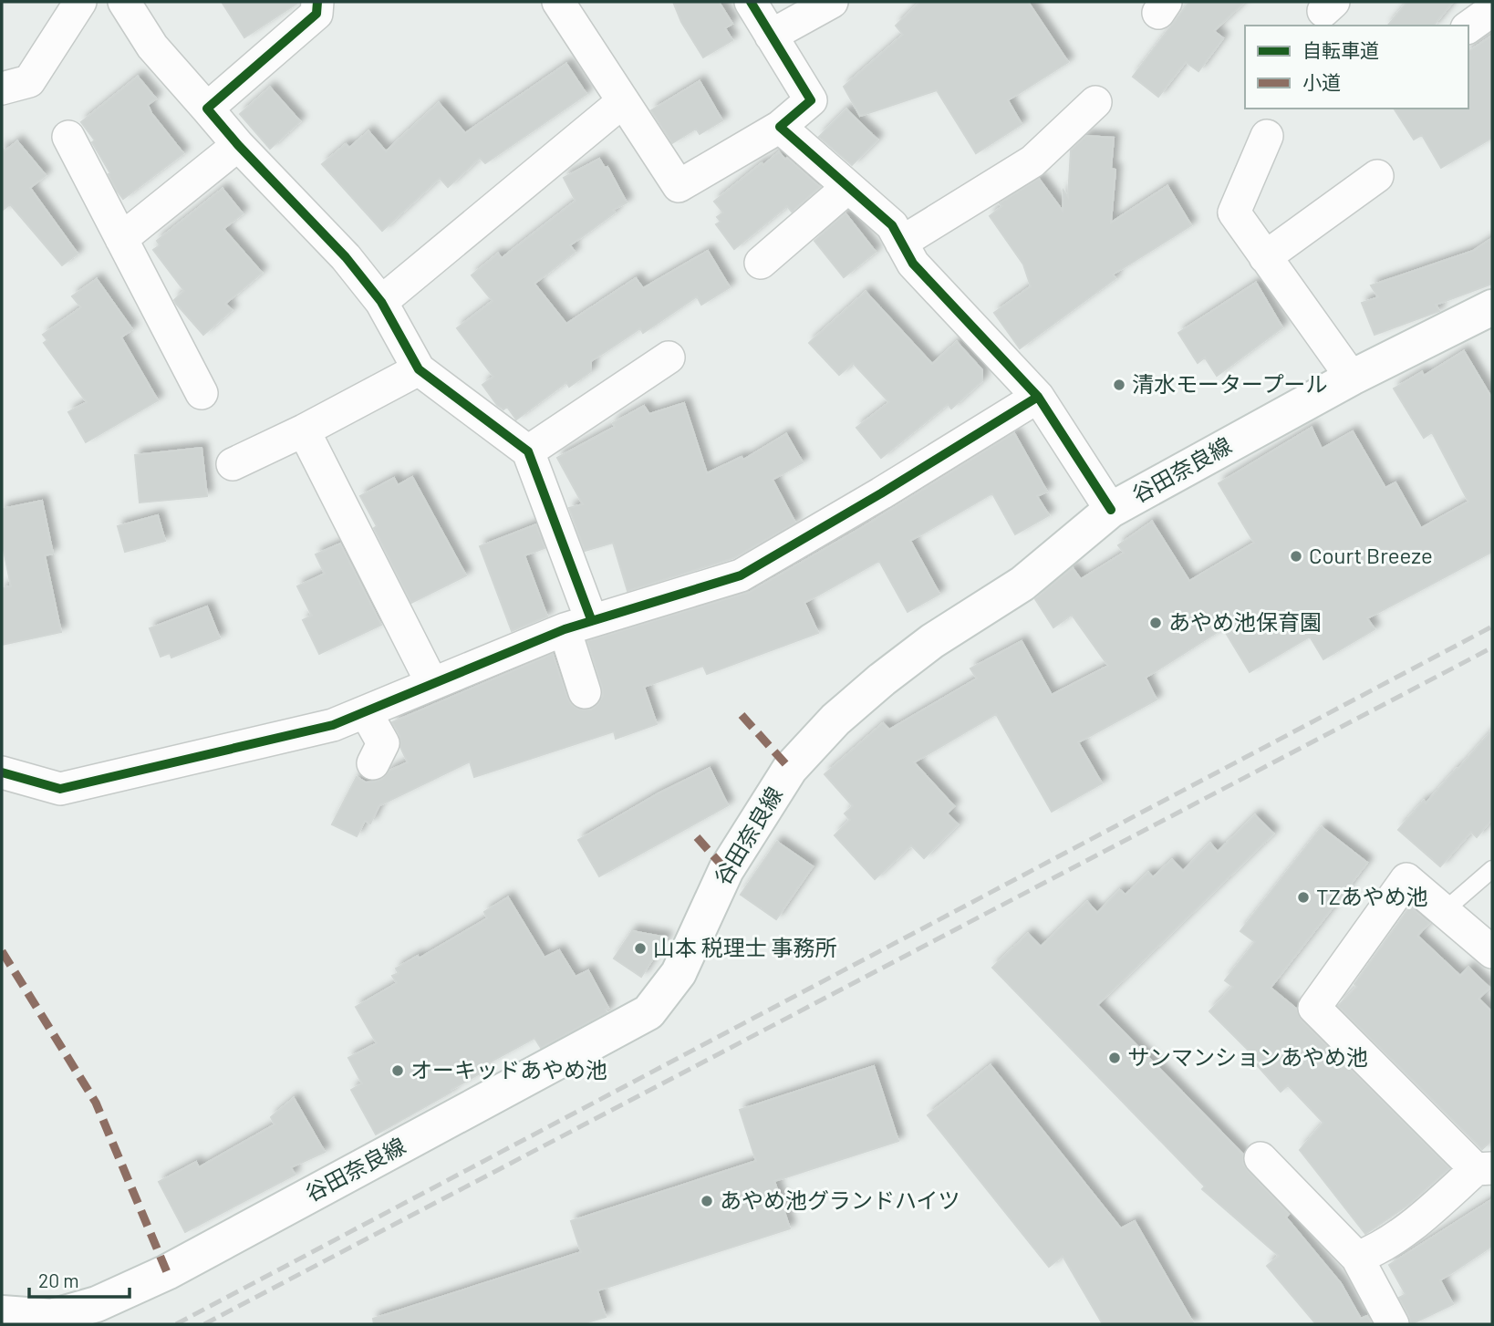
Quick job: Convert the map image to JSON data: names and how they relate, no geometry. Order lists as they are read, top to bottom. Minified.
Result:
{"streets":{"main road":["谷田奈良線"]},"places":["清水モータープール","Court Breeze","あやめ池保育園","TZあやめ池","山本 税理士 事務所","サンマンションあやめ池","オーキッドあやめ池","あやめ池グランドハイツ"],"legend":["自転車道","小道"],"scale_bar":"20 m"}
